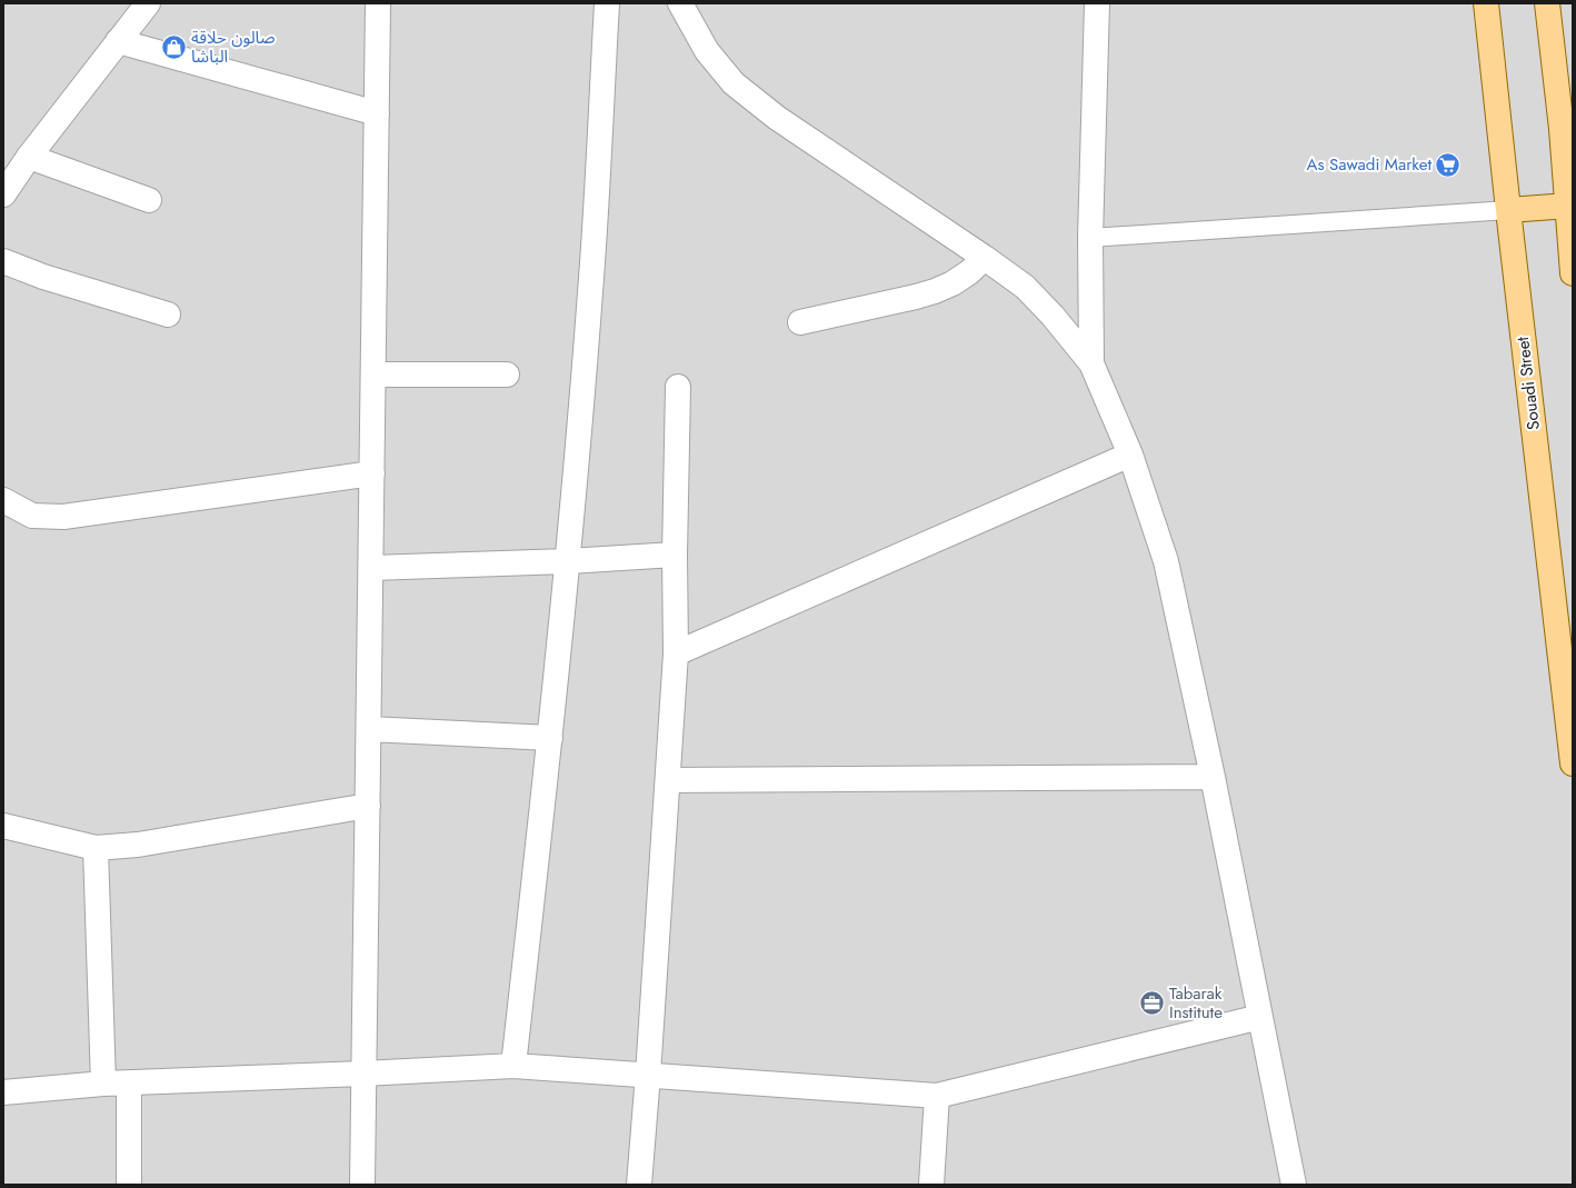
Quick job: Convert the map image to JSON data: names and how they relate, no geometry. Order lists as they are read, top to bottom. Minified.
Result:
{"streets":{"main road":["Souadi Street"]},"places":{"shop":["صالون حلاقة الباشا"],"supermarket":["As Sawadi Market"],"office":["Tabarak Institute"]}}
